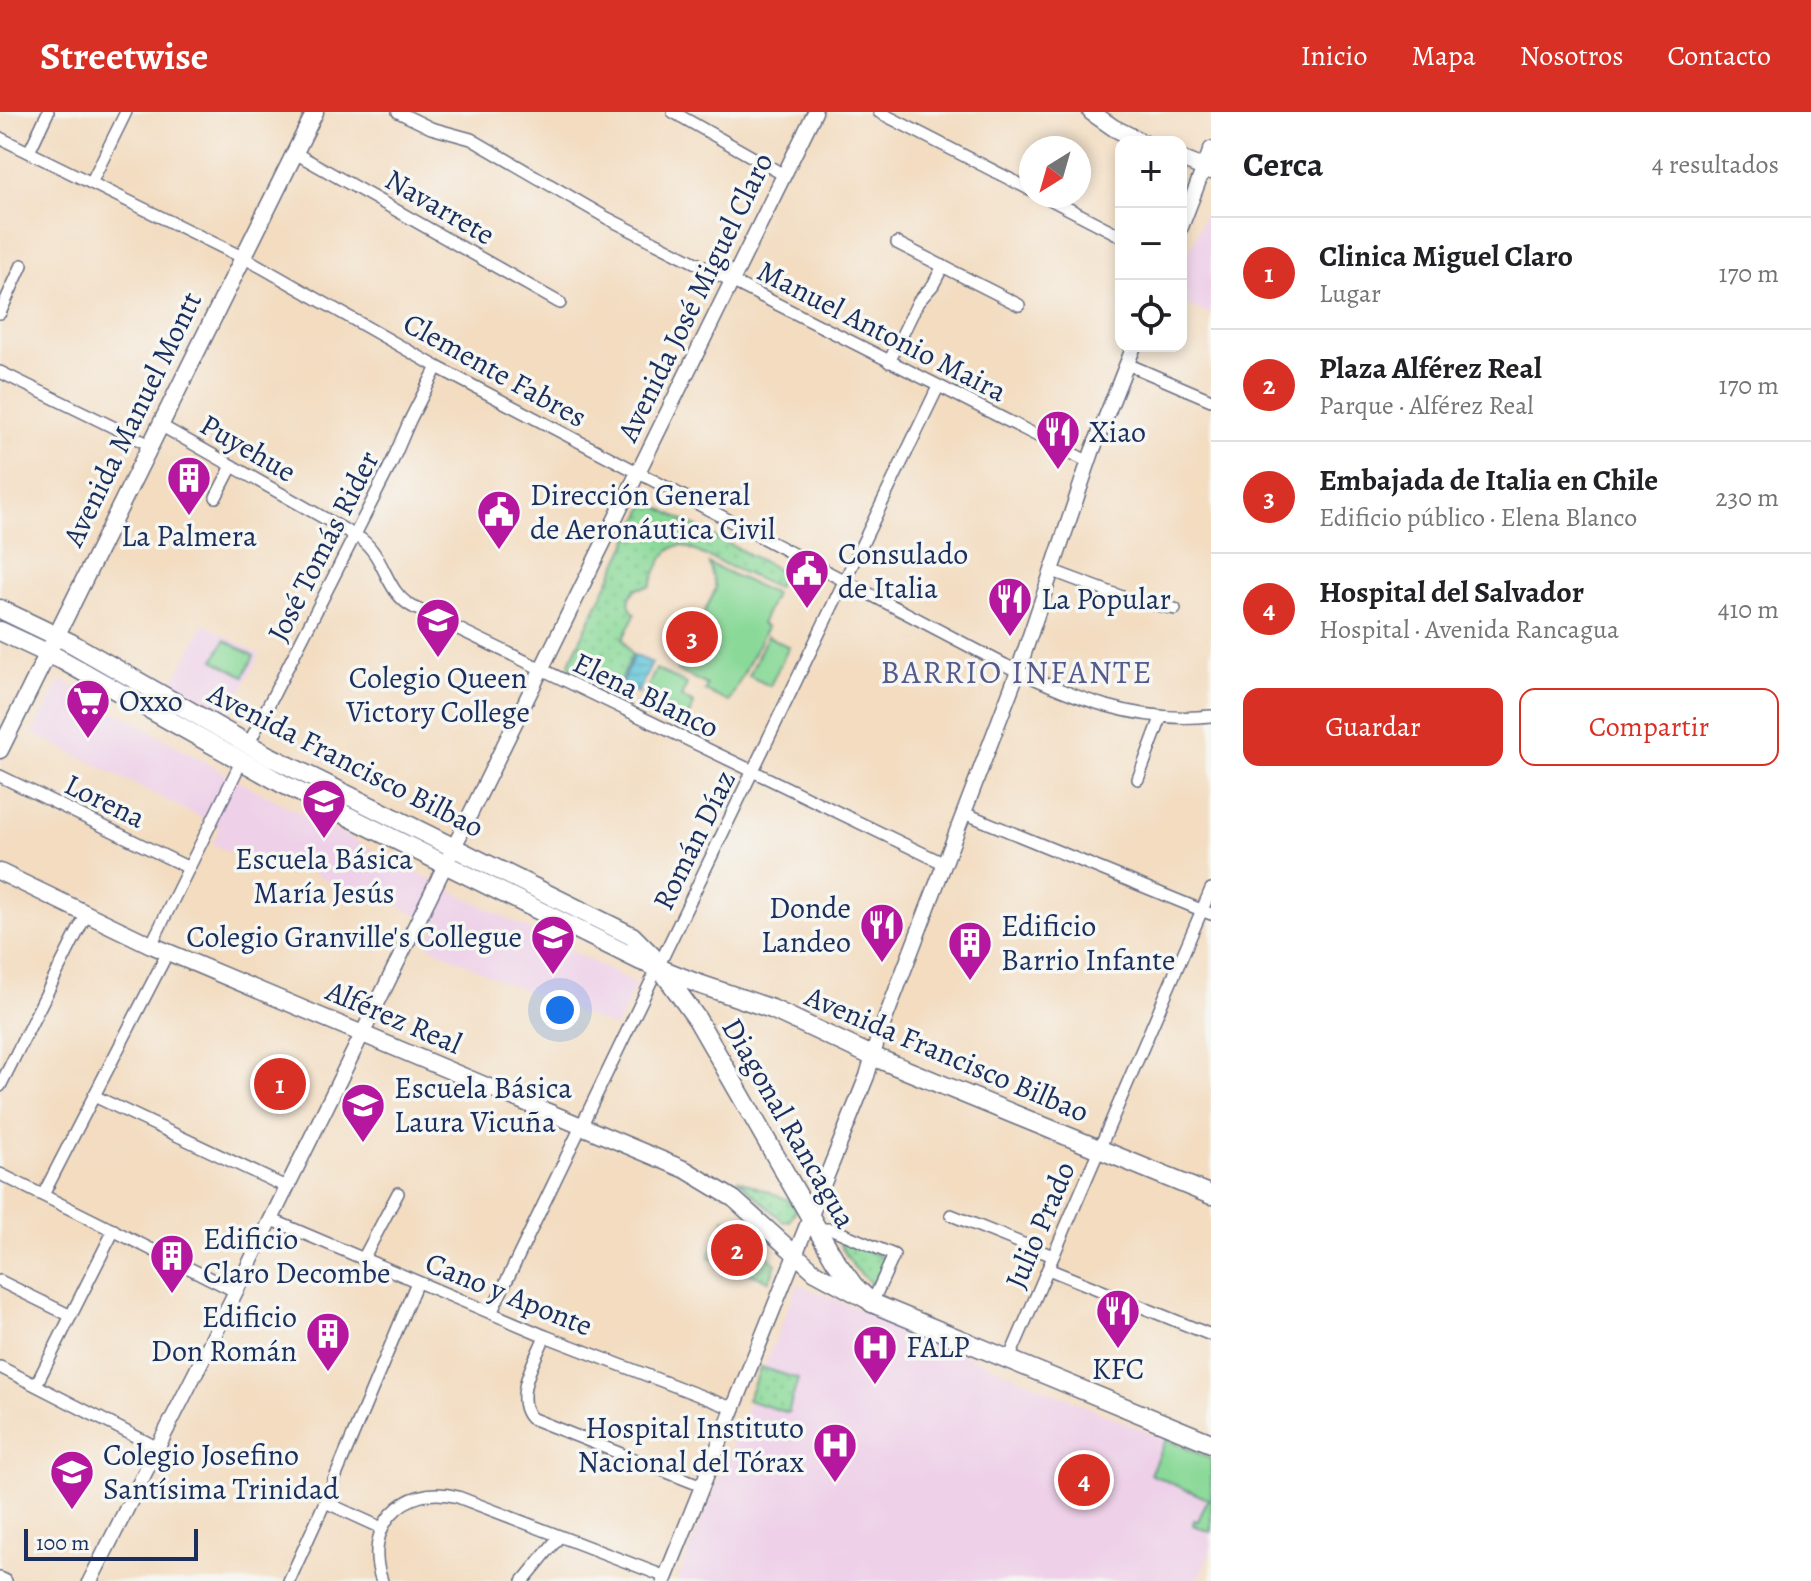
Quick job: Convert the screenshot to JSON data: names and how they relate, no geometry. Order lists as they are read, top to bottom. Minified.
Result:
{"streets":{"main road":["Avenida Manuel Montt","Avenida Francisco Bilbao","Alférez Real","Diagonal Rancagua"],"street":["Navarrete","Avenida José Miguel Claro","Manuel Antonio Maira","Clemente Fabres","Puyehue","José Tomás Rider","Elena Blanco","Lorena","Román Díaz","Julio Prado","Cano y Aponte"]},"crossings":[["Navarrete","Avenida Manuel Montt"],["Avenida José Miguel Claro","Manuel Antonio Maira"],["Avenida José Miguel Claro","Clemente Fabres"],["Avenida José Miguel Claro","Elena Blanco"],["Avenida José Miguel Claro","Avenida Francisco Bilbao"],["Avenida José Miguel Claro","Alférez Real"],["Avenida José Miguel Claro","Cano y Aponte"],["Manuel Antonio Maira","Román Díaz"],["Clemente Fabres","Avenida Manuel Montt"],["Clemente Fabres","José Tomás Rider"],["Clemente Fabres","Román Díaz"],["Avenida Manuel Montt","Puyehue"],["Avenida Manuel Montt","Avenida Francisco Bilbao"],["Puyehue","José Tomás Rider"],["Puyehue","Elena Blanco"],["José Tomás Rider","Elena Blanco"],["José Tomás Rider","Avenida Francisco Bilbao"],["José Tomás Rider","Lorena"],["José Tomás Rider","Alférez Real"],["Elena Blanco","Román Díaz"],["Avenida Francisco Bilbao","Román Díaz"],["Avenida Francisco Bilbao","Diagonal Rancagua"],["Avenida Francisco Bilbao","Julio Prado"],["Román Díaz","Alférez Real"],["Román Díaz","Diagonal Rancagua"],["Román Díaz","Cano y Aponte"],["Alférez Real","Diagonal Rancagua"]],"districts":["BARRIO INFANTE"],"places":{"restaurant":["Xiao","La Popular","Donde Landeo","KFC"],"building":["La Palmera","Edificio Barrio Infante","Edificio Claro Decombe","Edificio Don Román"],"public building":["Dirección General de Aeronáutica Civil","Consulado de Italia"],"school or university":["Colegio Queen Victory College","Escuela Básica María Jesús","Colegio Granville's Collegue","Escuela Básica Laura Vicuña","Colegio Josefino Santísima Trinidad"],"supermarket":["Oxxo"],"hospital":["FALP","Hospital Instituto Nacional del Tórax"]},"scale_bar":"100 m","north":"bottom left","page":{"header":"Streetwise","nav":["Inicio","Mapa","Nosotros","Contacto"],"heading":["Cerca","4 resultados"],"map_buttons":["+","−"],"list":[{"mark":"1","name":"Clinica Miguel Claro","note":"Lugar","value":"170 m"},{"mark":"2","name":"Plaza Alférez Real","note":"Parque · Alférez Real","value":"170 m"},{"mark":"3","name":"Embajada de Italia en Chile","note":"Edificio público · Elena Blanco","value":"230 m"},{"mark":"4","name":"Hospital del Salvador","note":"Hospital · Avenida Rancagua","value":"410 m"}],"pins":["3","1","2","4"],"buttons":["Guardar","Compartir"],"scale":"100 m"}}
